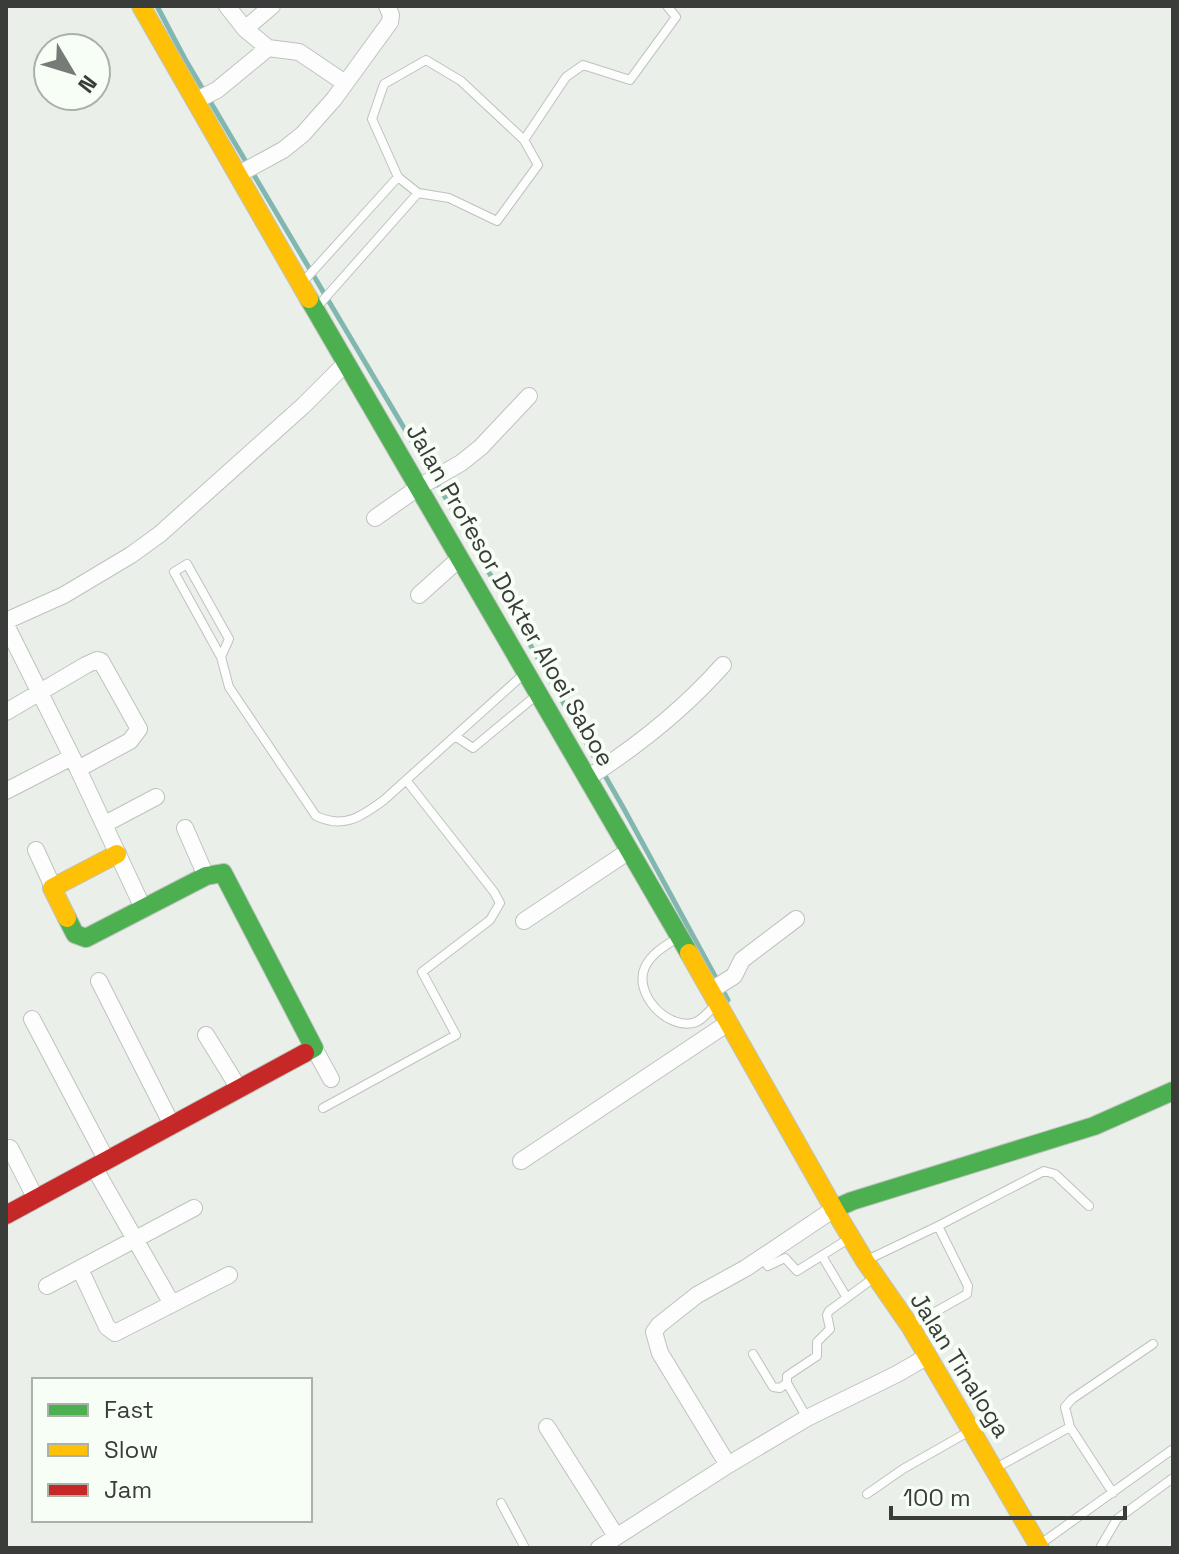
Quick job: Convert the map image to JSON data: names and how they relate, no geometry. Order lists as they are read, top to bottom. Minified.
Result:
{"streets":{"street":["Jalan Profesor Dokter Aloei Saboe","Jalan Tinaloga"]},"crossings":[["Jalan Profesor Dokter Aloei Saboe","Jalan Tinaloga"]],"legend":["Fast","Slow","Jam"],"scale_bar":"100 m","north":"bottom right"}
